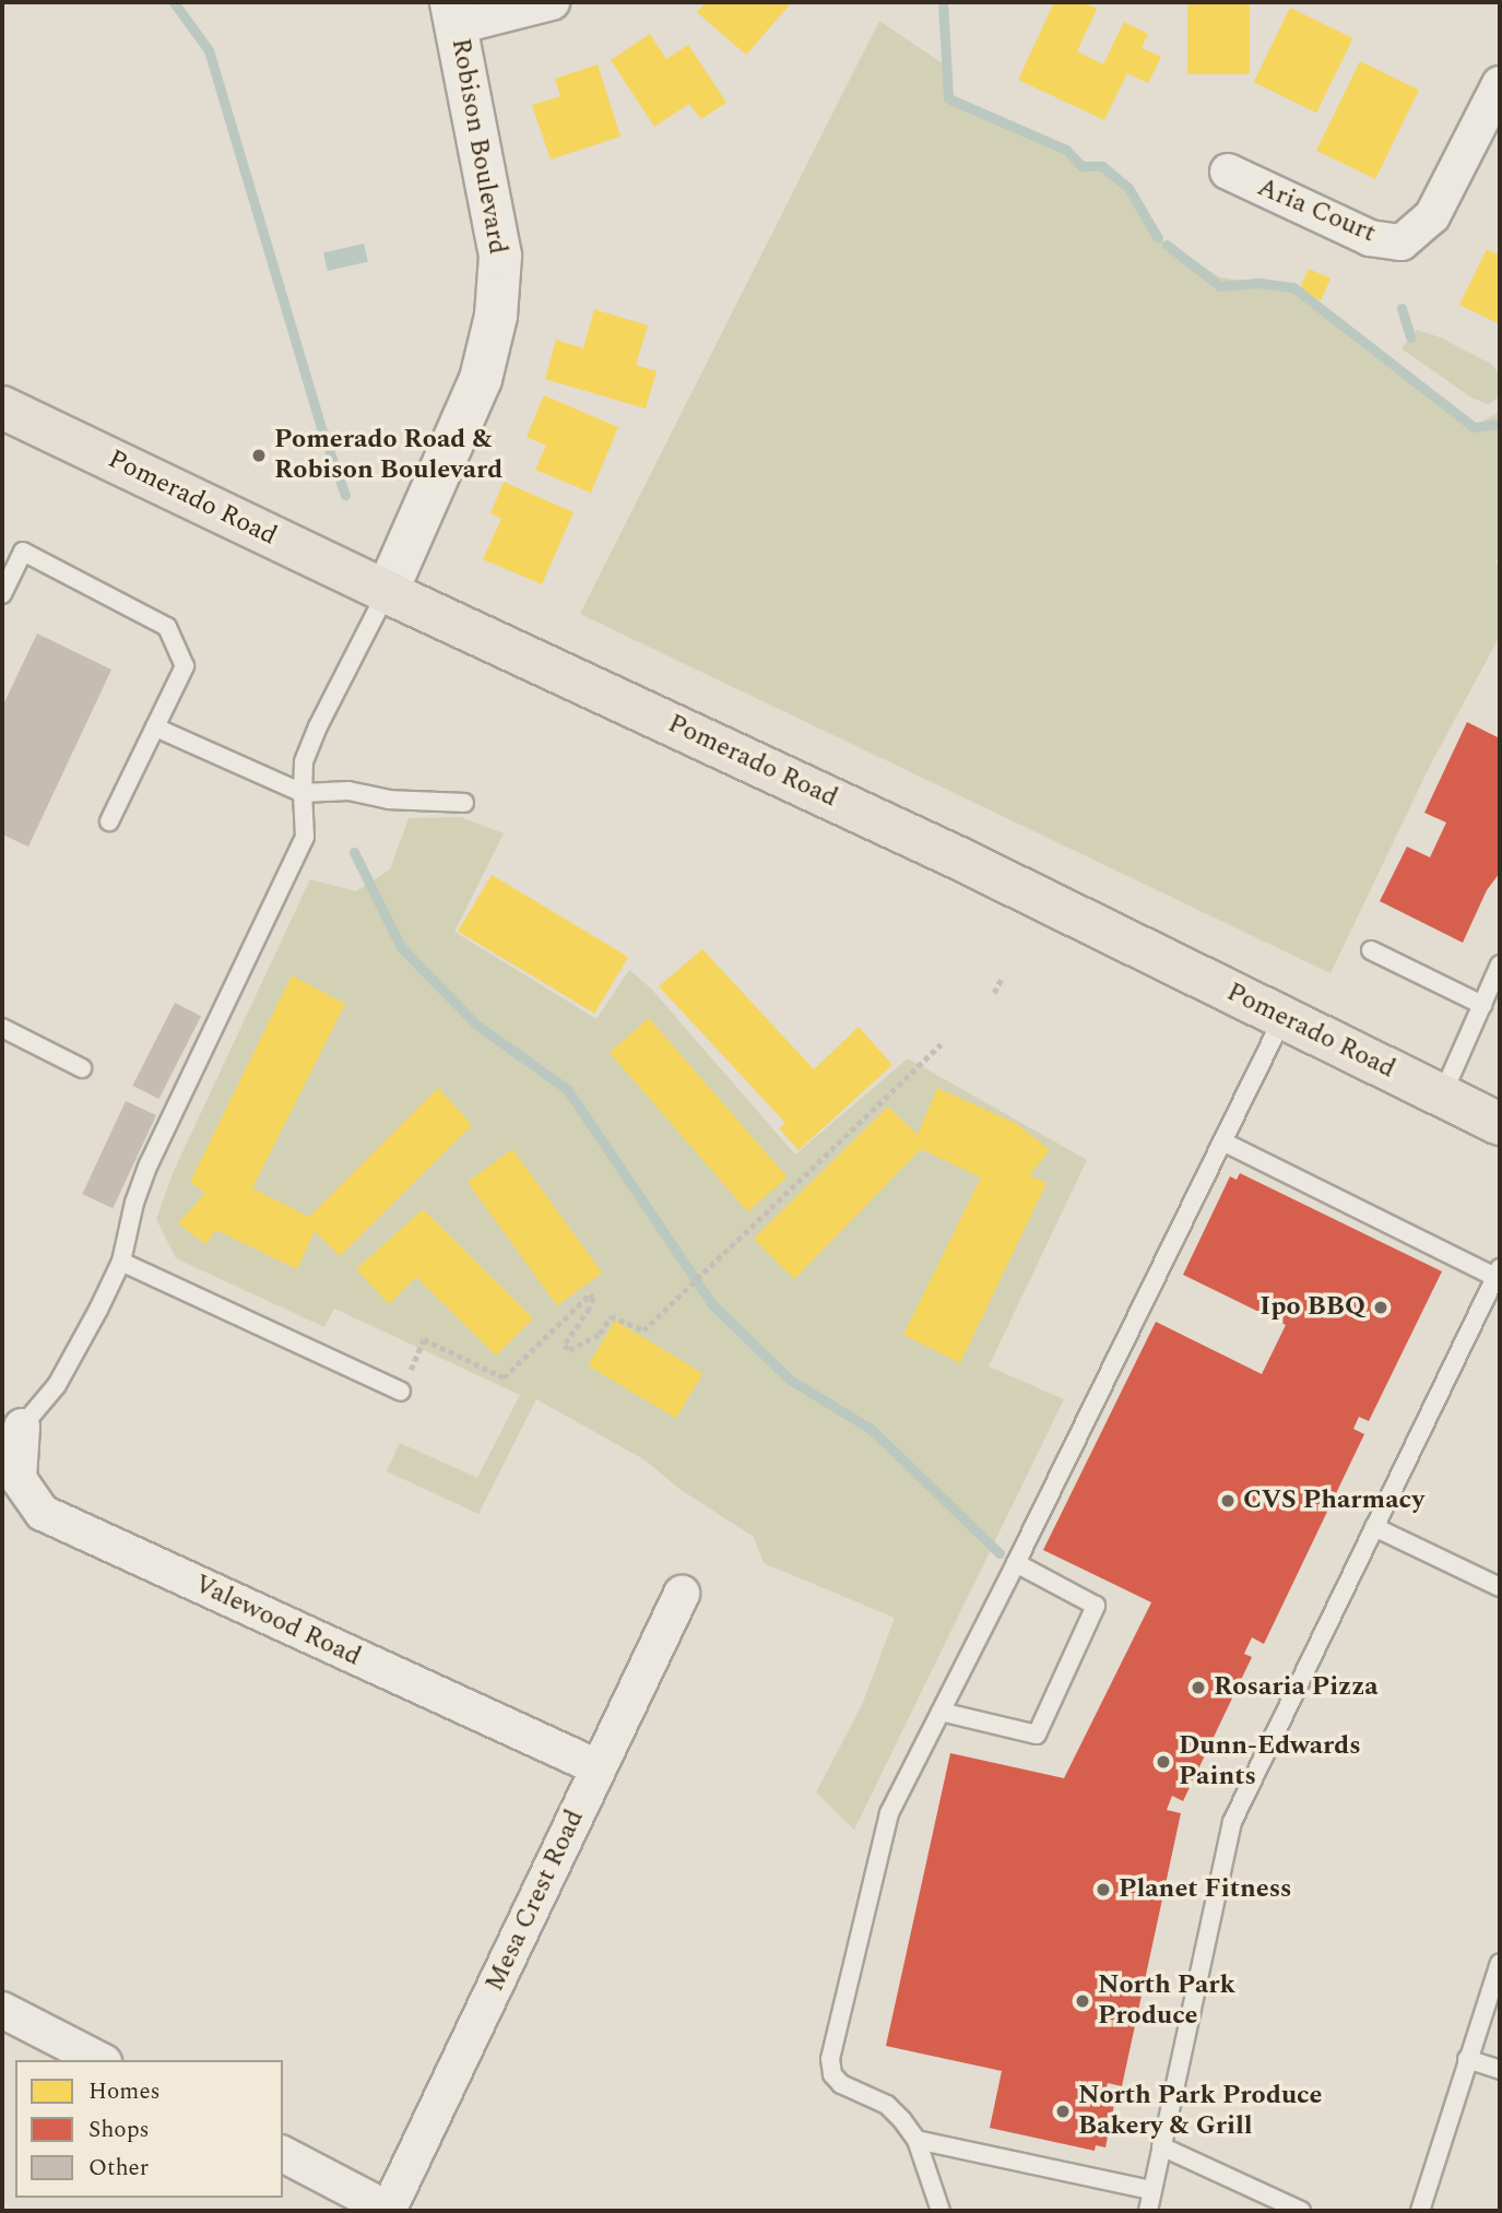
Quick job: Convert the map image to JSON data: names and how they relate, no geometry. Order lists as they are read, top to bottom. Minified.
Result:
{"streets":{"main road":["Pomerado Road"],"street":["Robison Boulevard","Aria Court","Valewood Road","Mesa Crest Road"]},"crossings":[["Robison Boulevard","Pomerado Road"],["Valewood Road","Mesa Crest Road"]],"places":["Pomerado Road & Robison Boulevard","Ipo BBQ","CVS Pharmacy","Rosaria Pizza","Dunn-Edwards Paints","Planet Fitness","North Park Produce","North Park Produce Bakery & Grill"],"legend":["Homes","Shops","Other"]}
